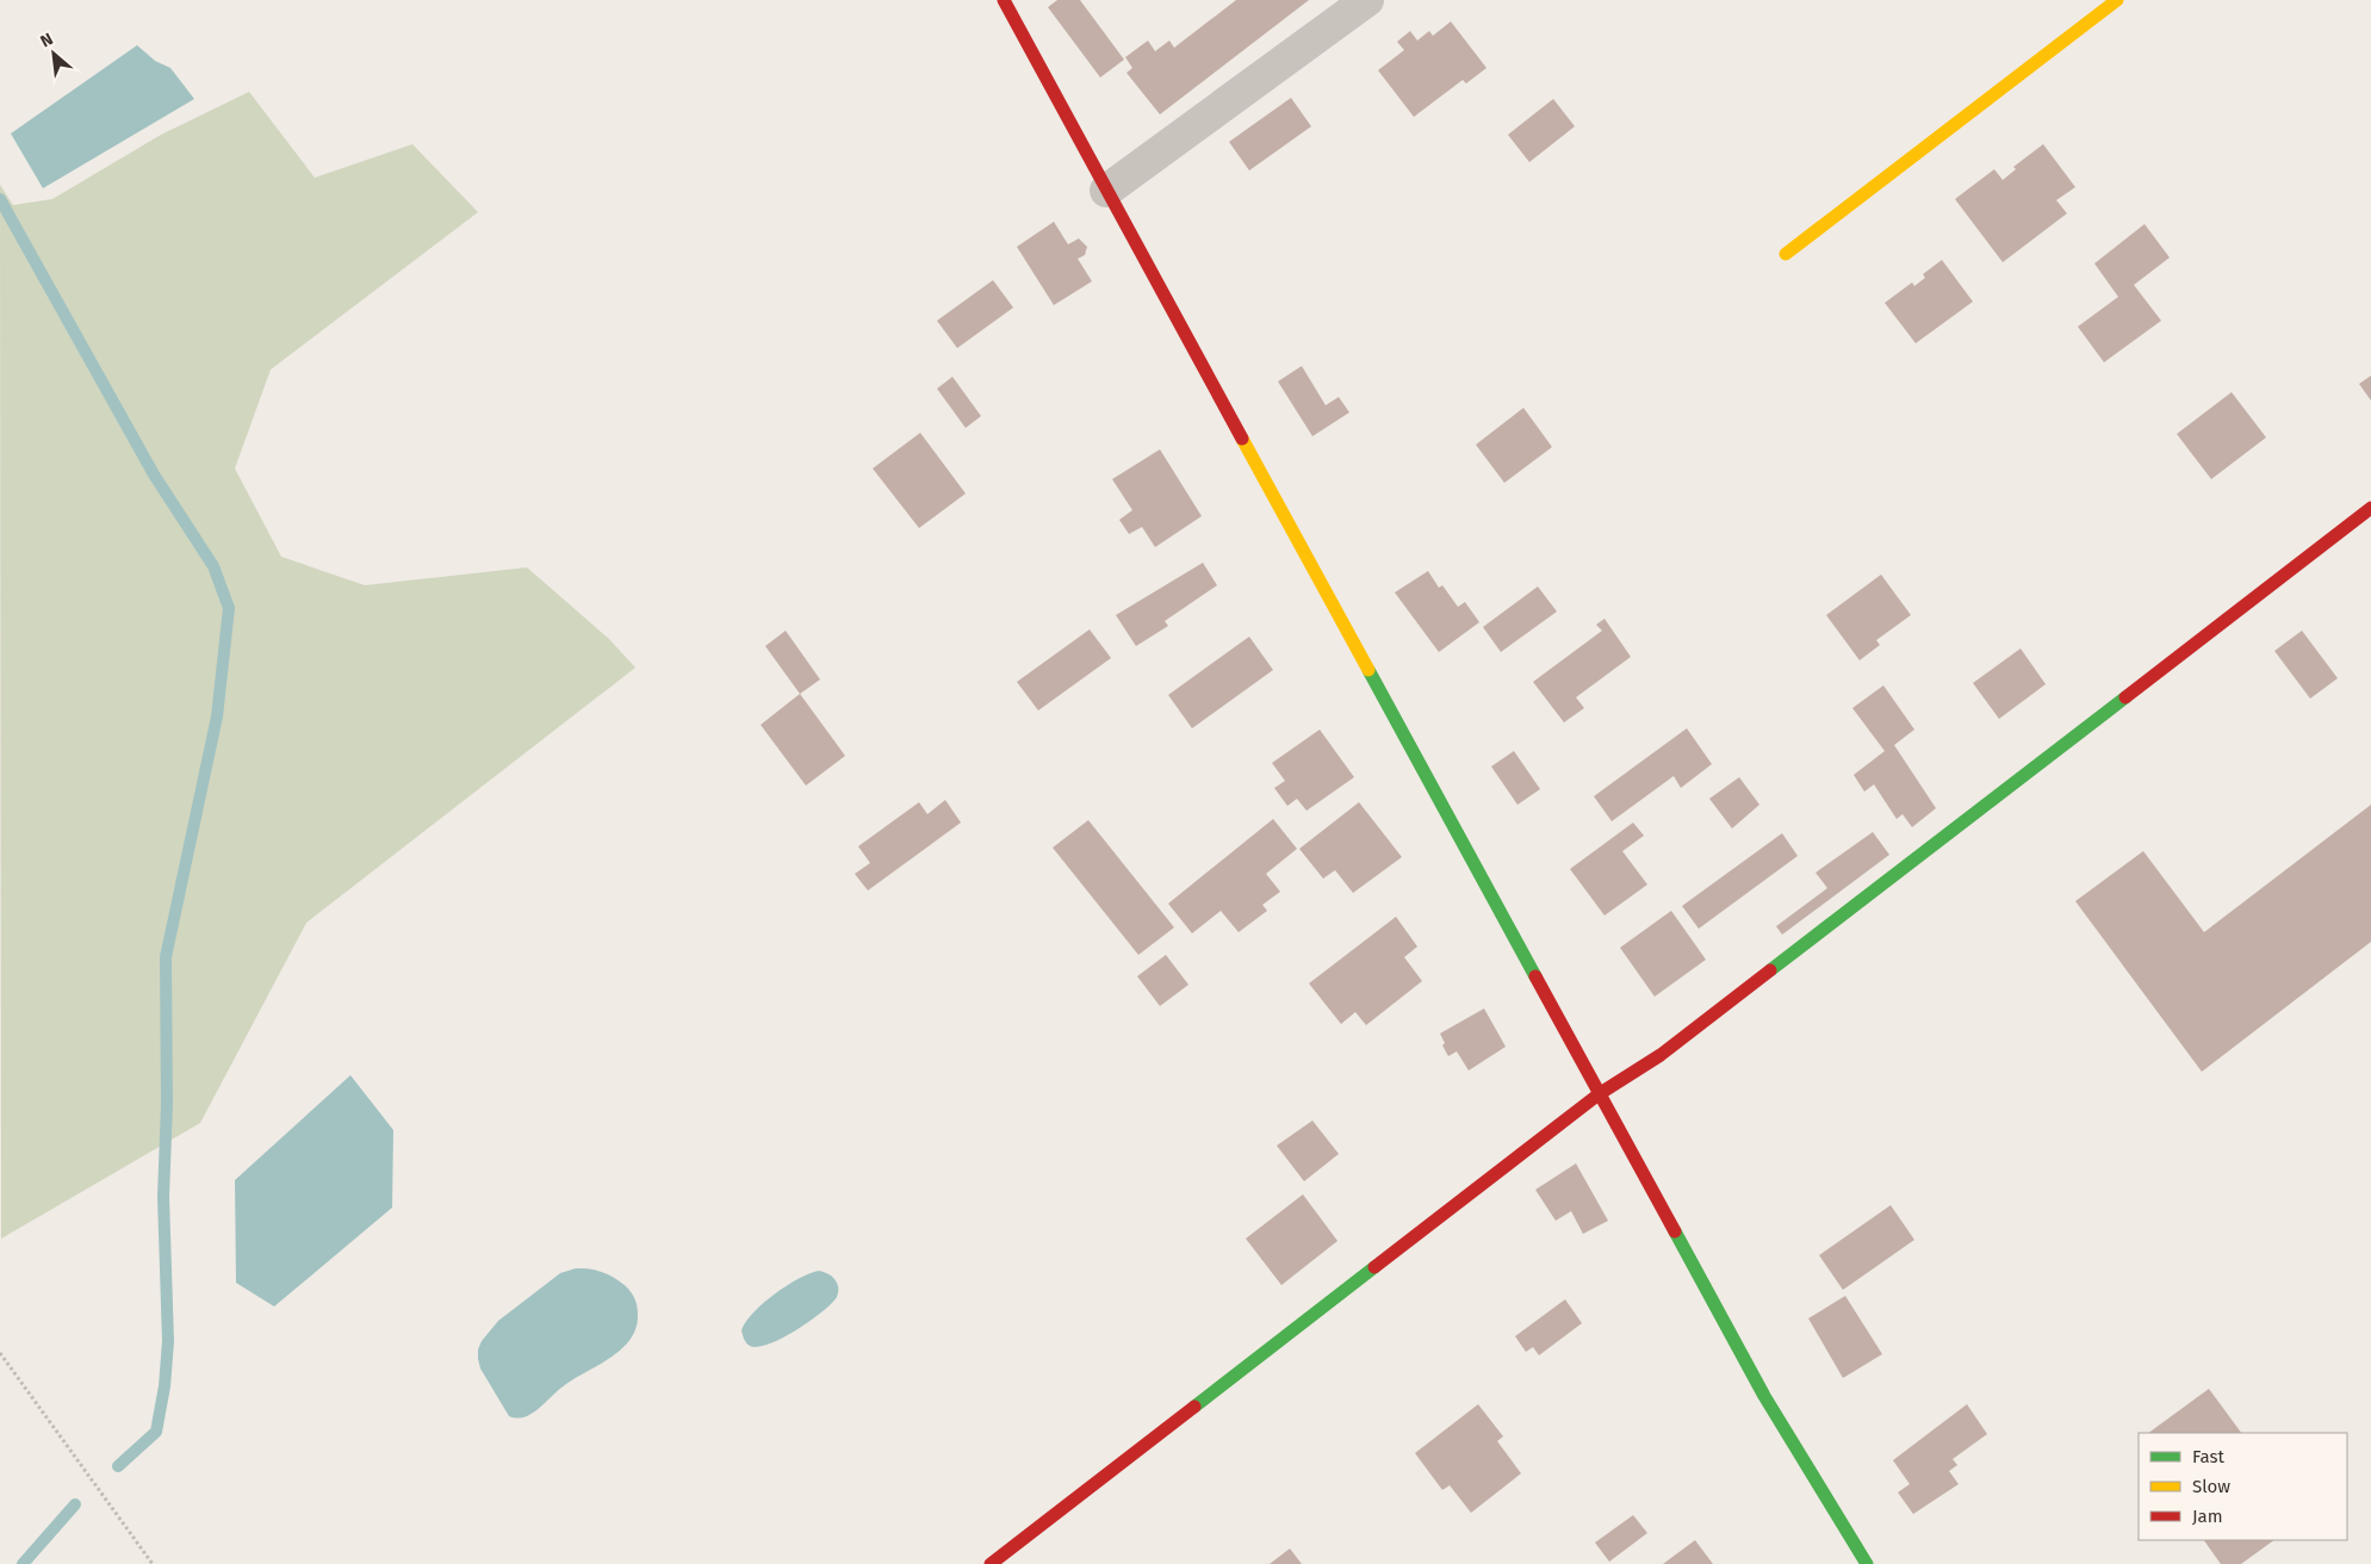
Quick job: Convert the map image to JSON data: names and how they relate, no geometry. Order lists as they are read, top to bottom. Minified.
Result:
{"legend":["Fast","Slow","Jam"],"north":"top left"}
